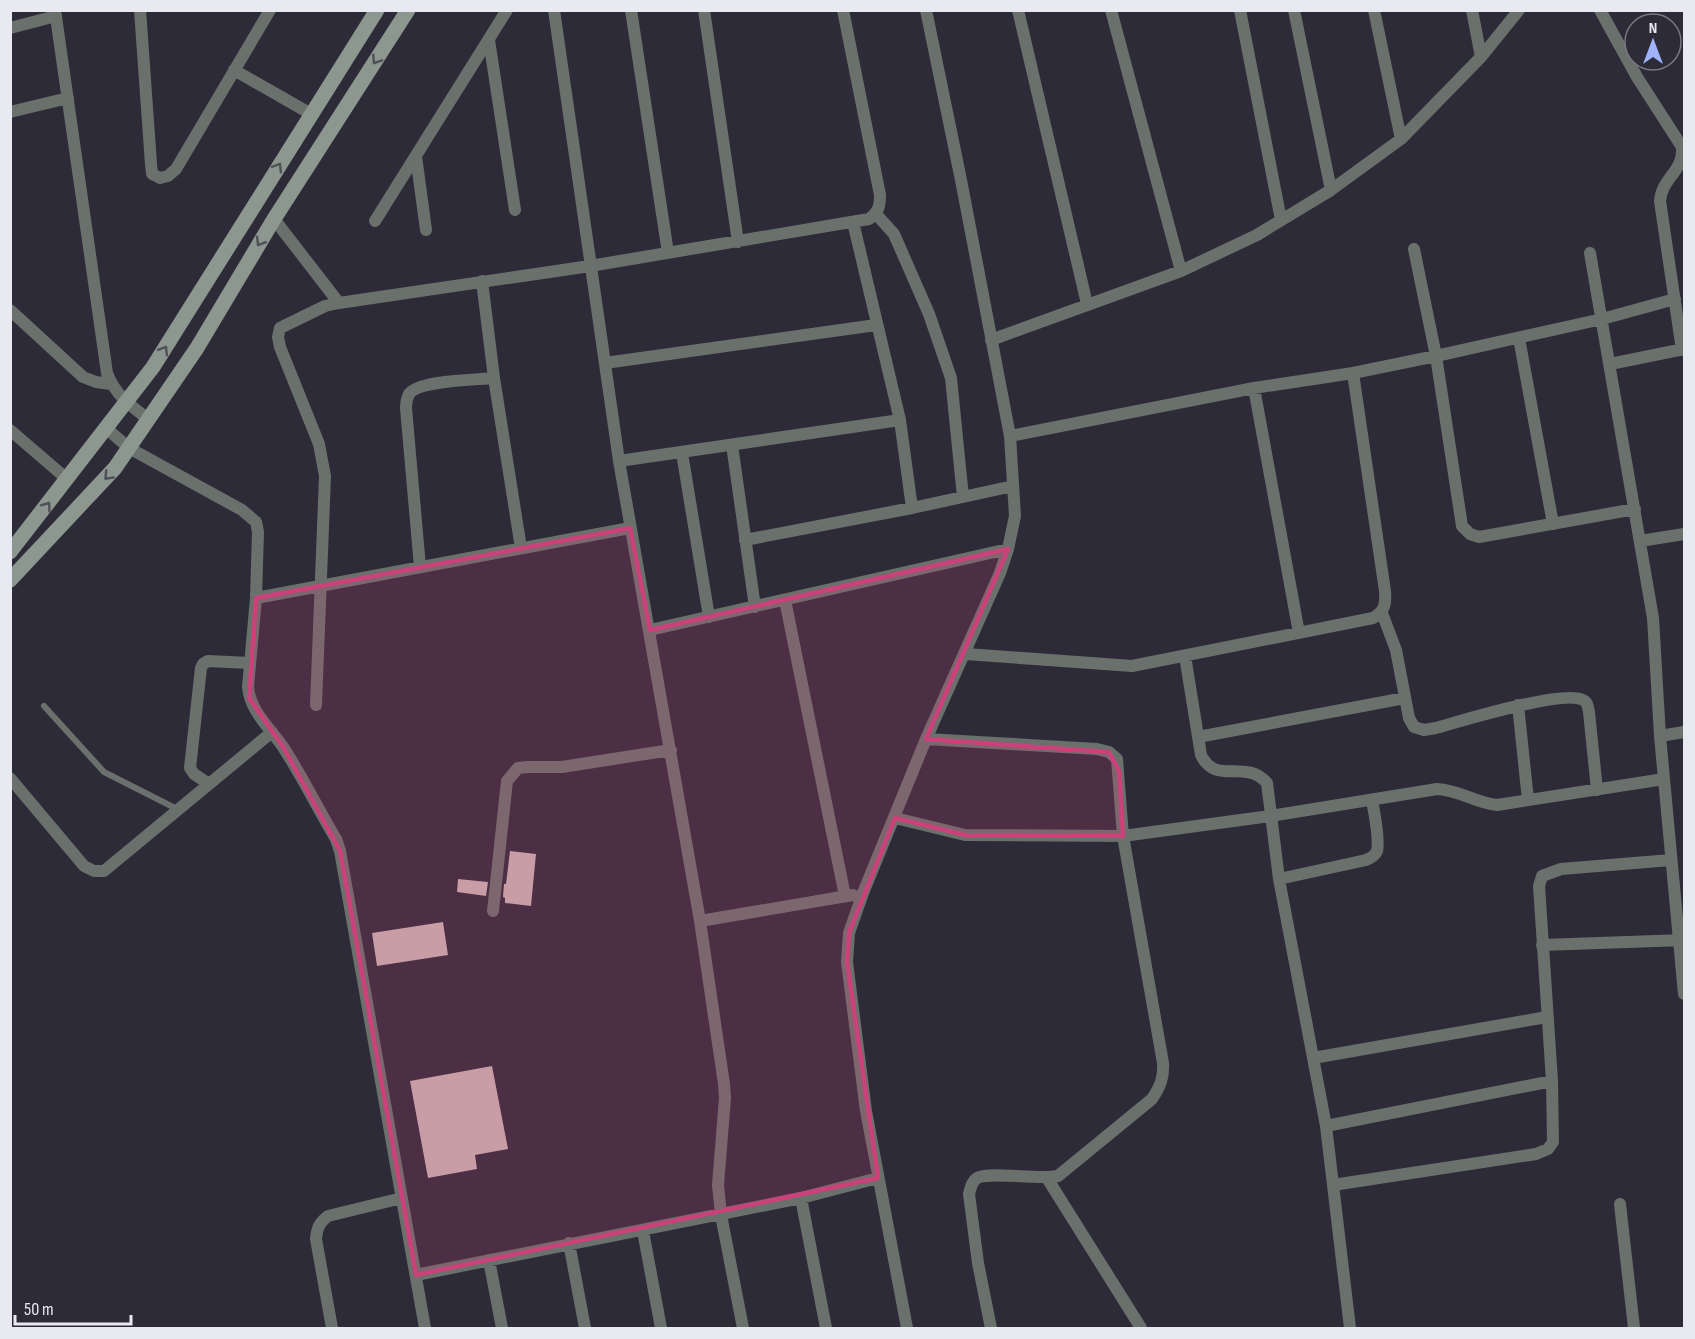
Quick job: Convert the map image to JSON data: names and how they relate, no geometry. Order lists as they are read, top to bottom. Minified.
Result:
{"scale_bar":"50 m","north":"top"}
